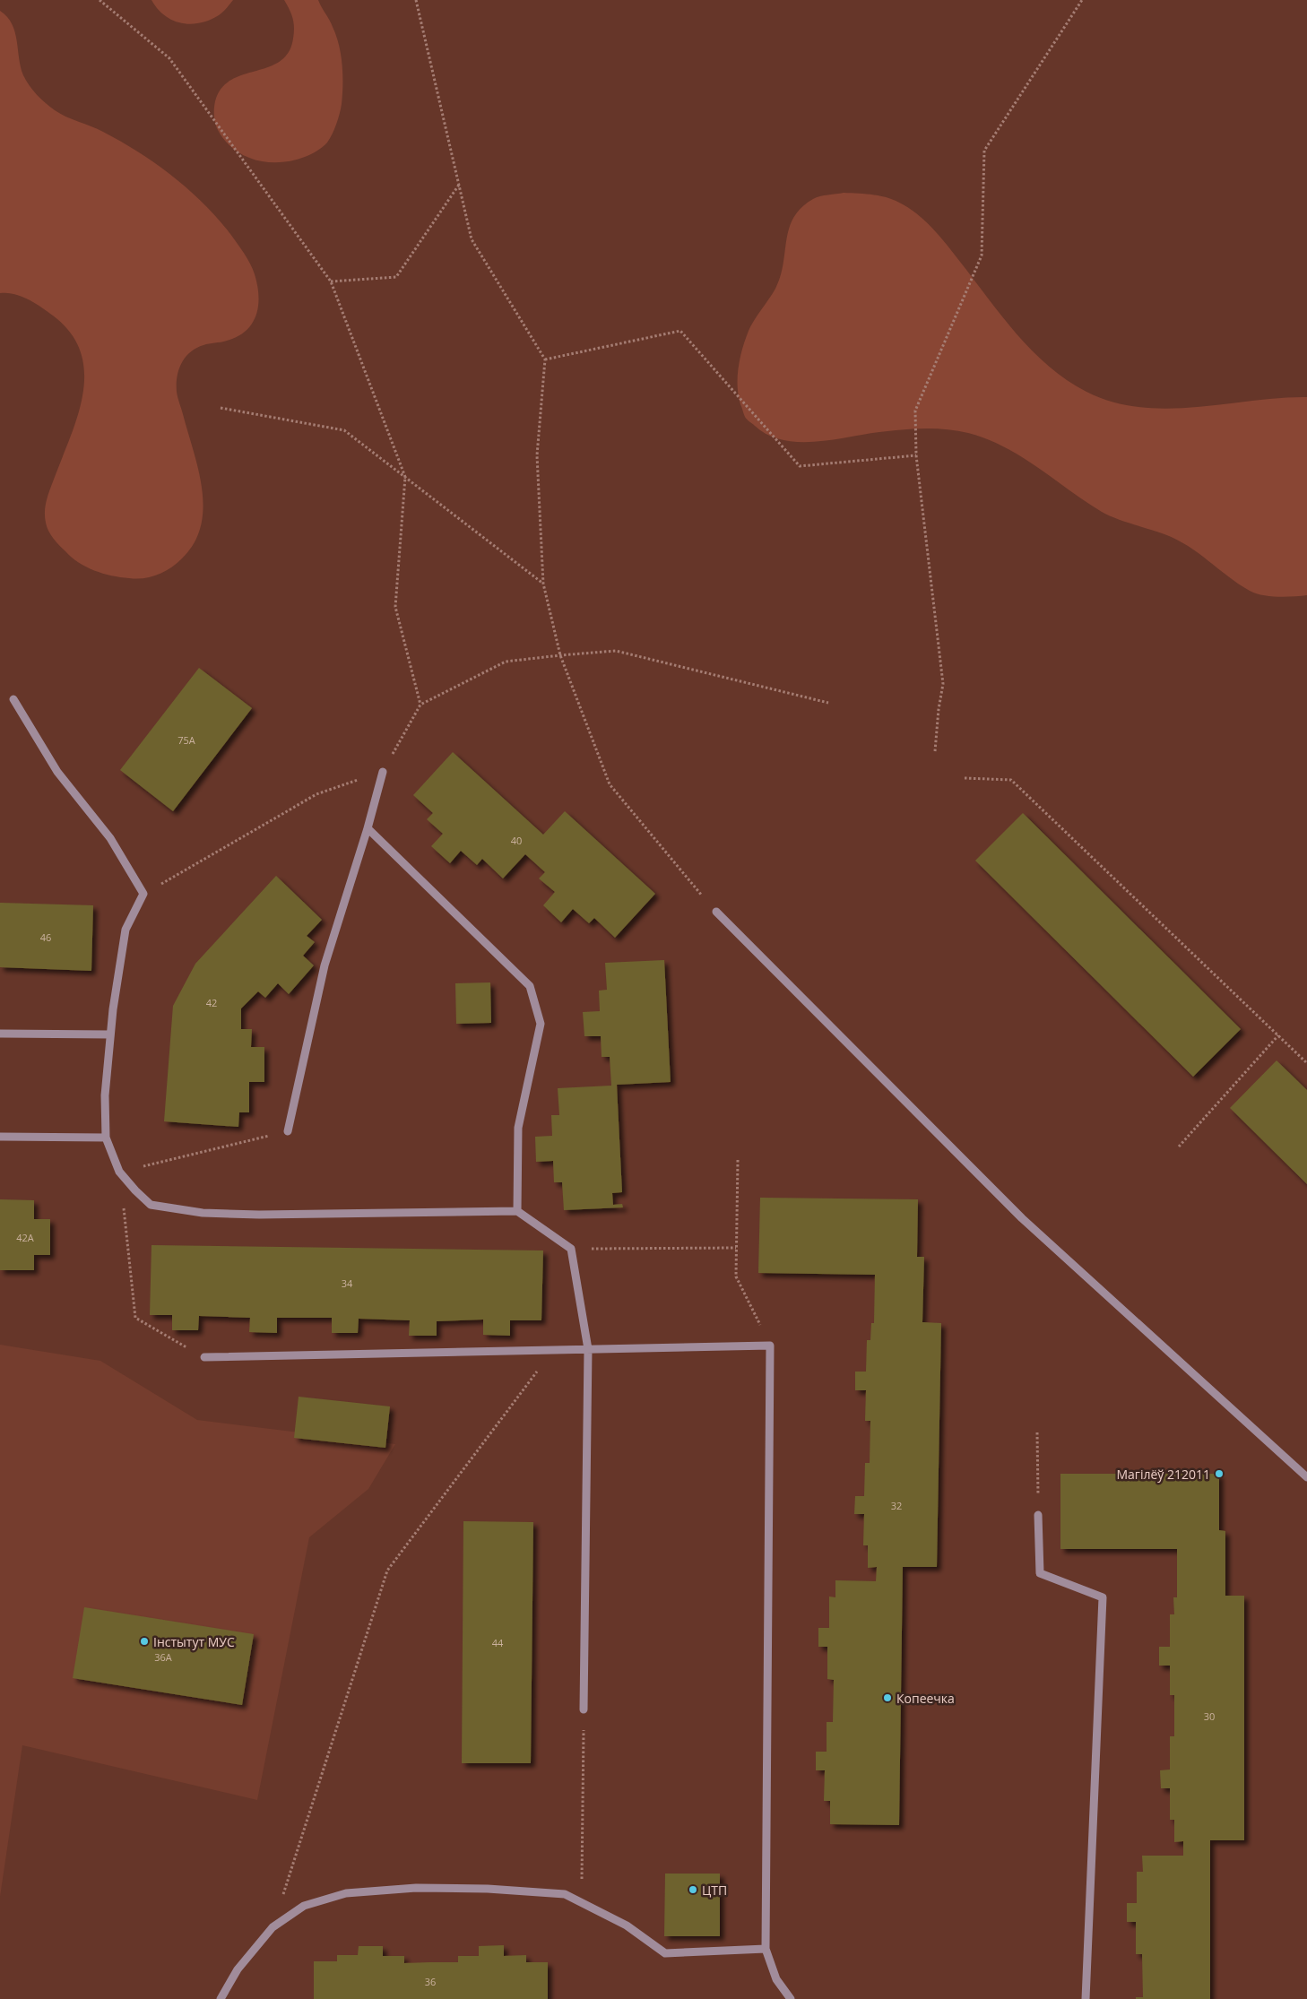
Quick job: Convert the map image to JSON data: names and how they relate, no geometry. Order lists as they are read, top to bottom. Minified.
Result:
{"places":["Магілёў 212011","Інстытут МУС","Копеечка","ЦТП"],"house_numbers":["75А","40","46","42","42А","34","32","44","36А","30","36"]}
